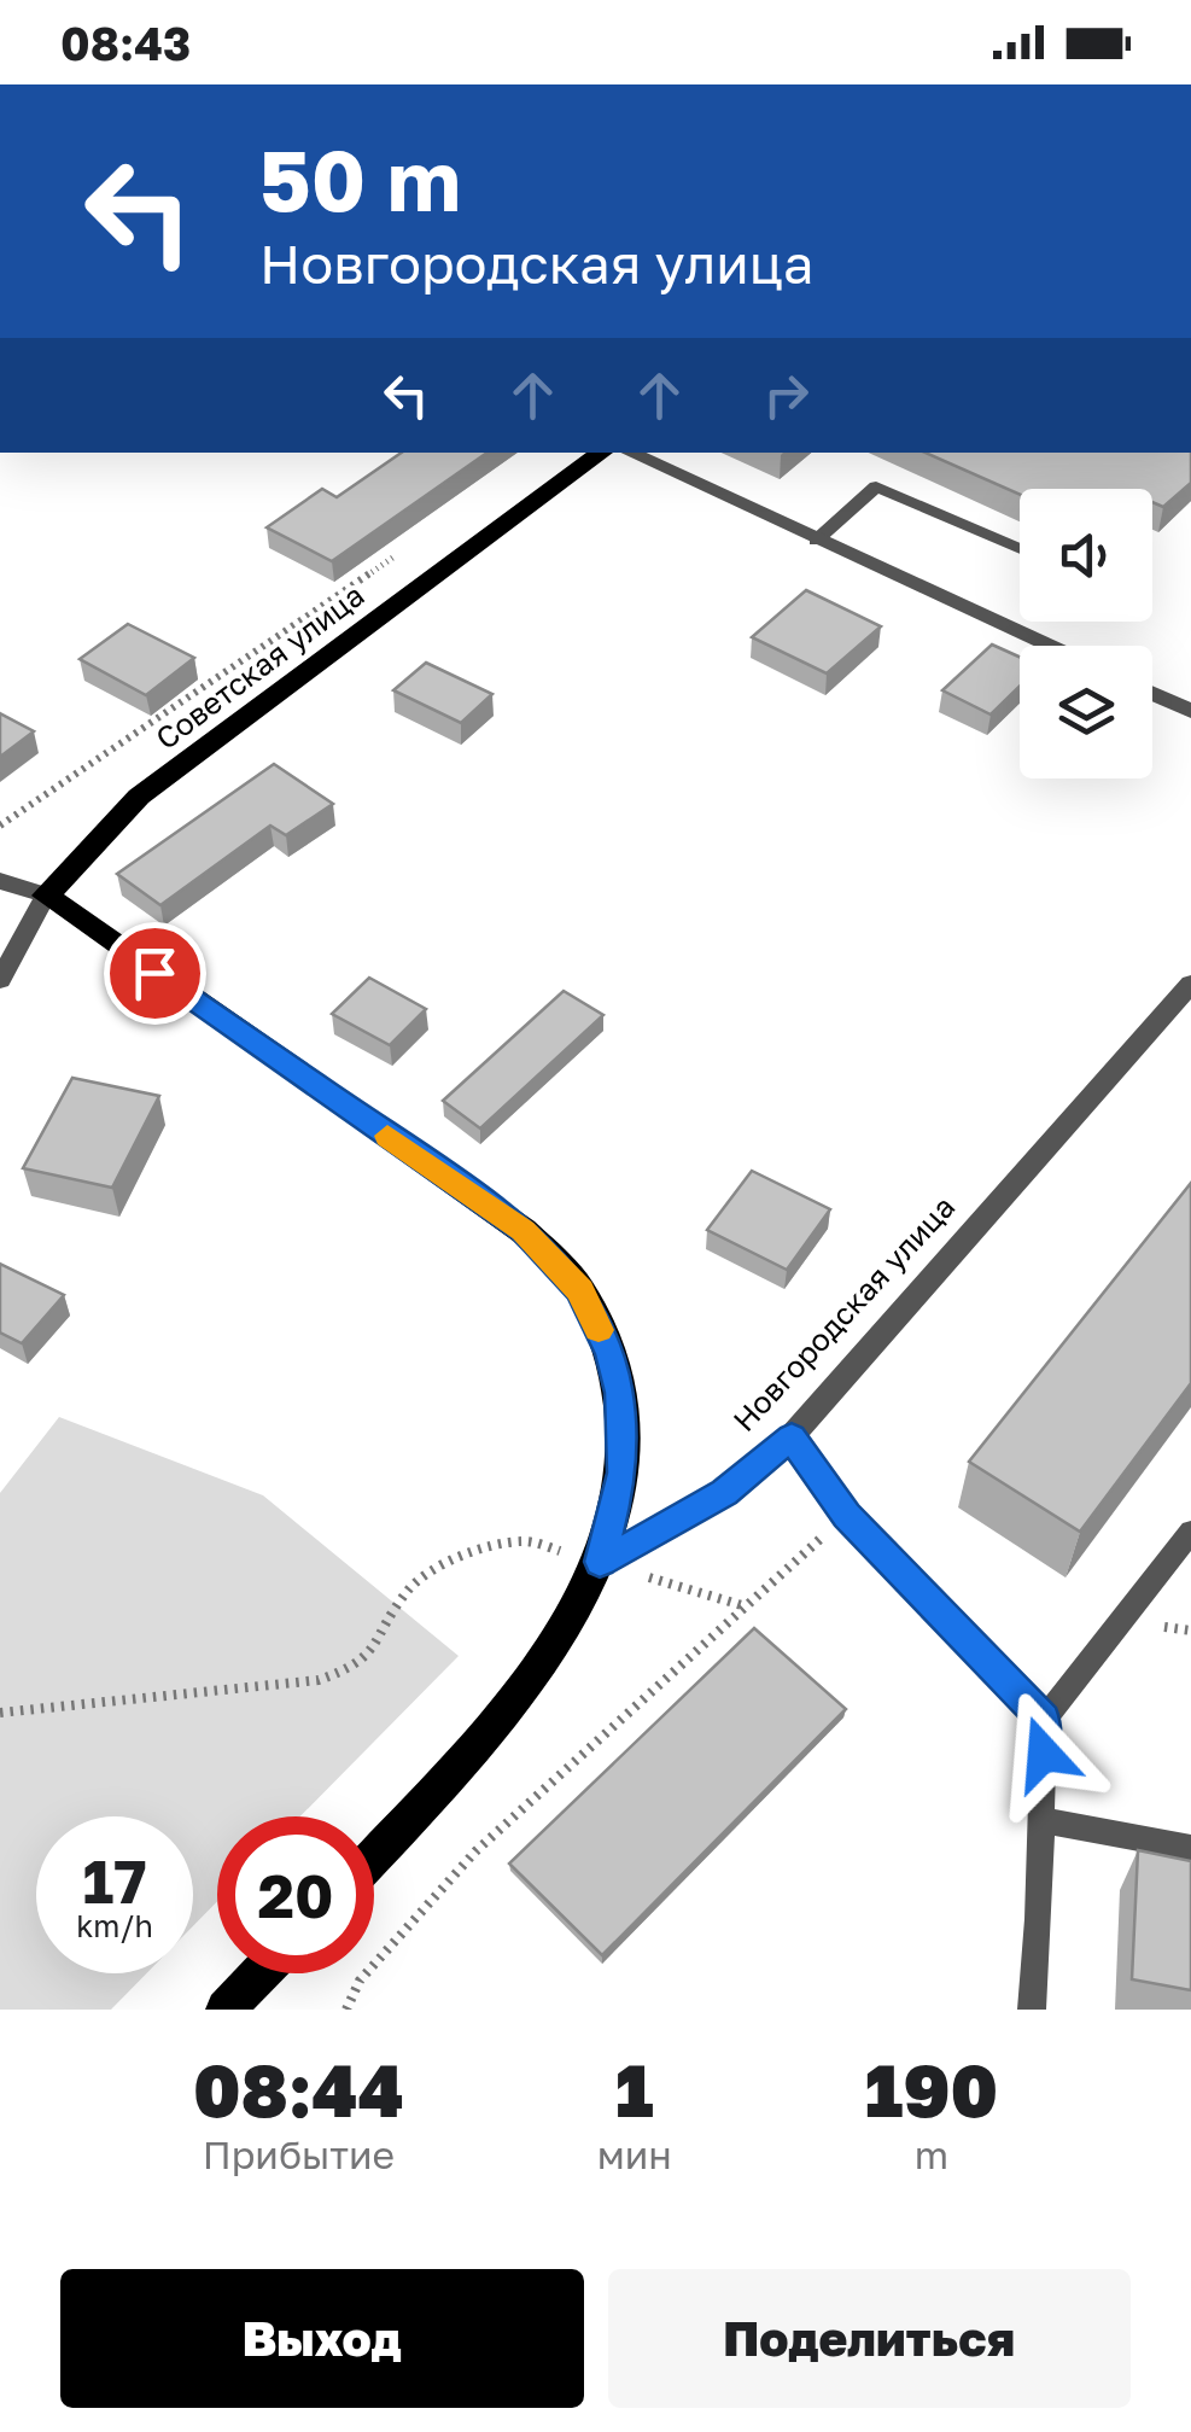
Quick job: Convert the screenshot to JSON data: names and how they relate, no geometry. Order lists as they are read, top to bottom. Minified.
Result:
{"streets":{"main road":["Советская улица"],"street":["Новгородская улица"]},"page":{"status":"08:43","turn":["50 m","Новгородская улица"],"speed":"17 km/h","limit":"20","eta":["08:44","Прибытие","1","мин","190","m"],"buttons":["Выход","Поделиться"]}}
